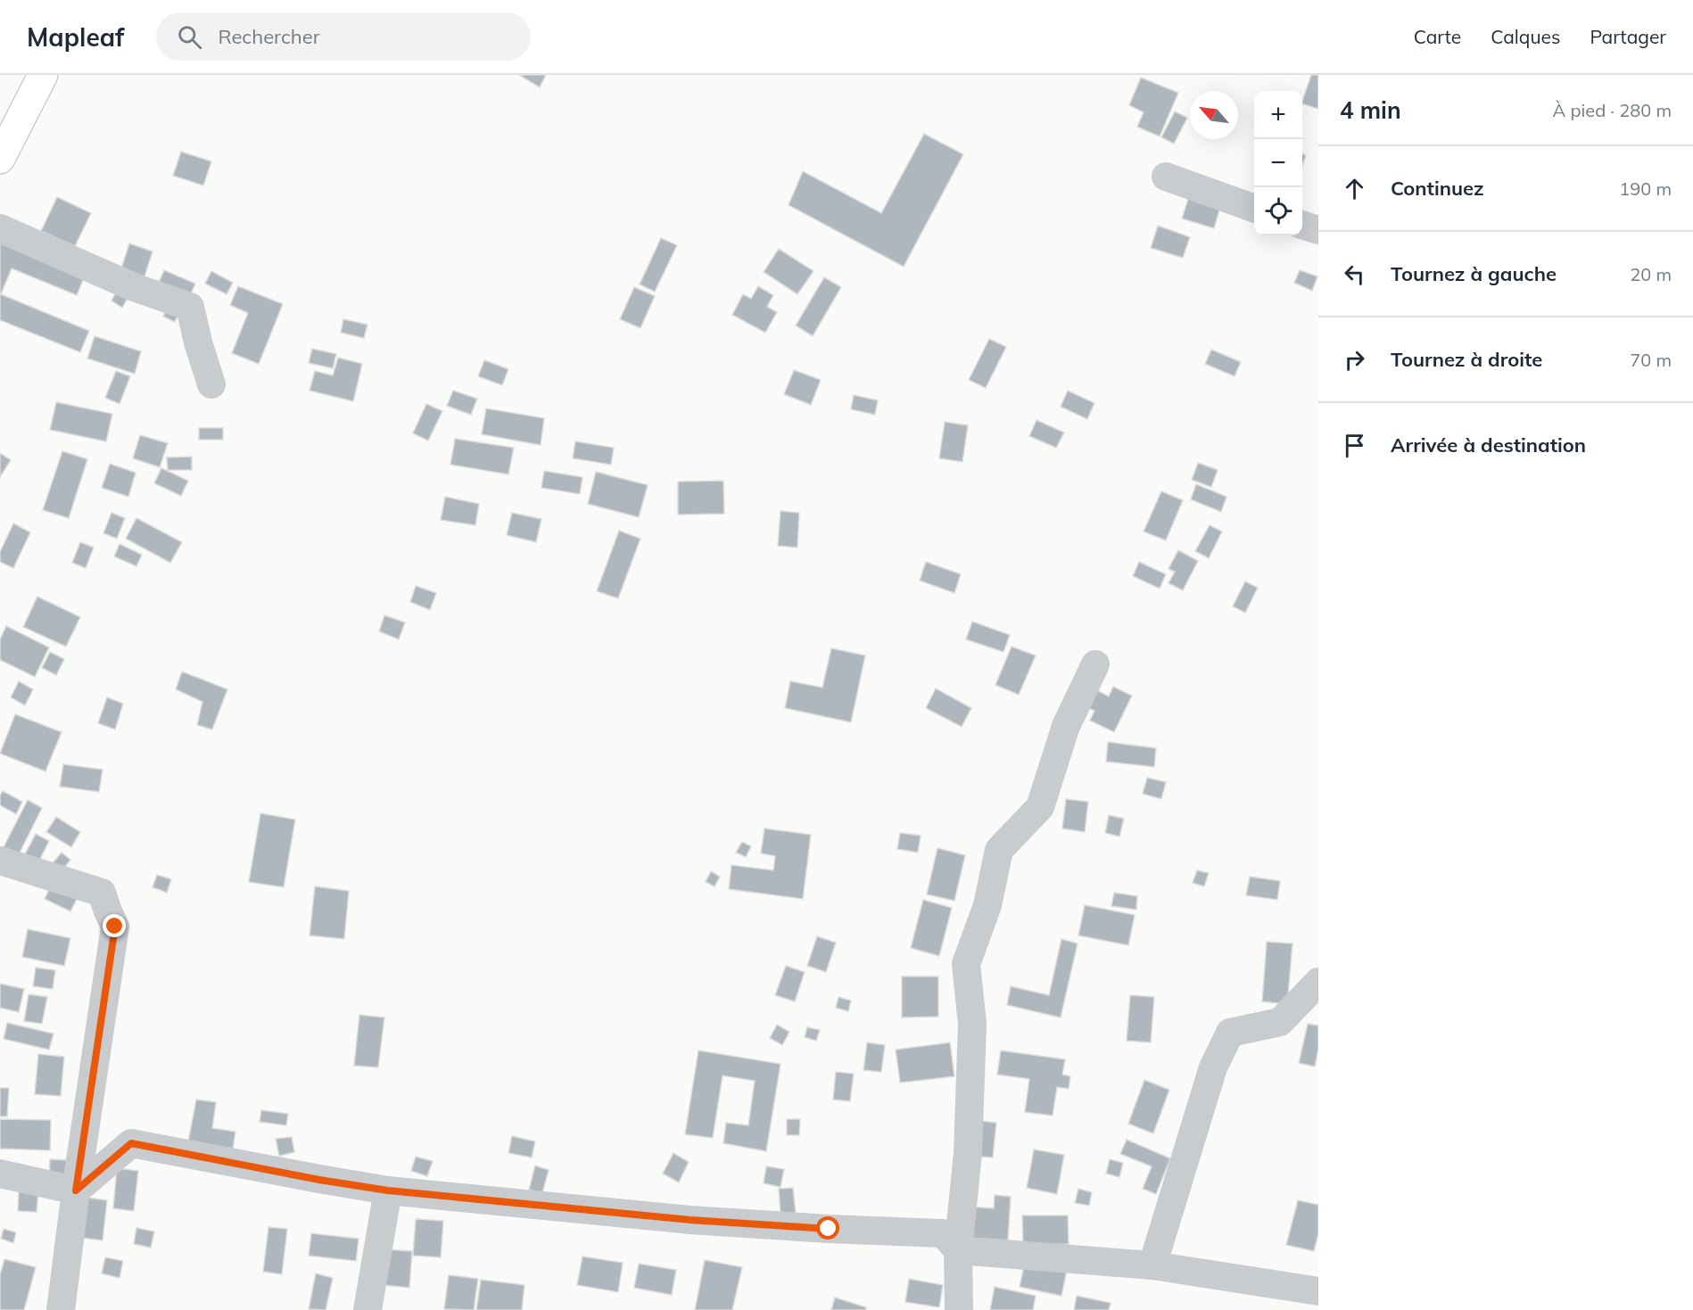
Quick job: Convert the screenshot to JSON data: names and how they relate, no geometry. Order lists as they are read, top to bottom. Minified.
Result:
{"north":"top left","page":{"header":"Mapleaf","search":"Rechercher","nav":["Carte","Calques","Partager"],"heading":["4 min","À pied · 280 m"],"map_buttons":["+","−"],"list":[["Continuez","190 m"],["Tournez à gauche","20 m"],["Tournez à droite","70 m"],"Arrivée à destination"]}}
